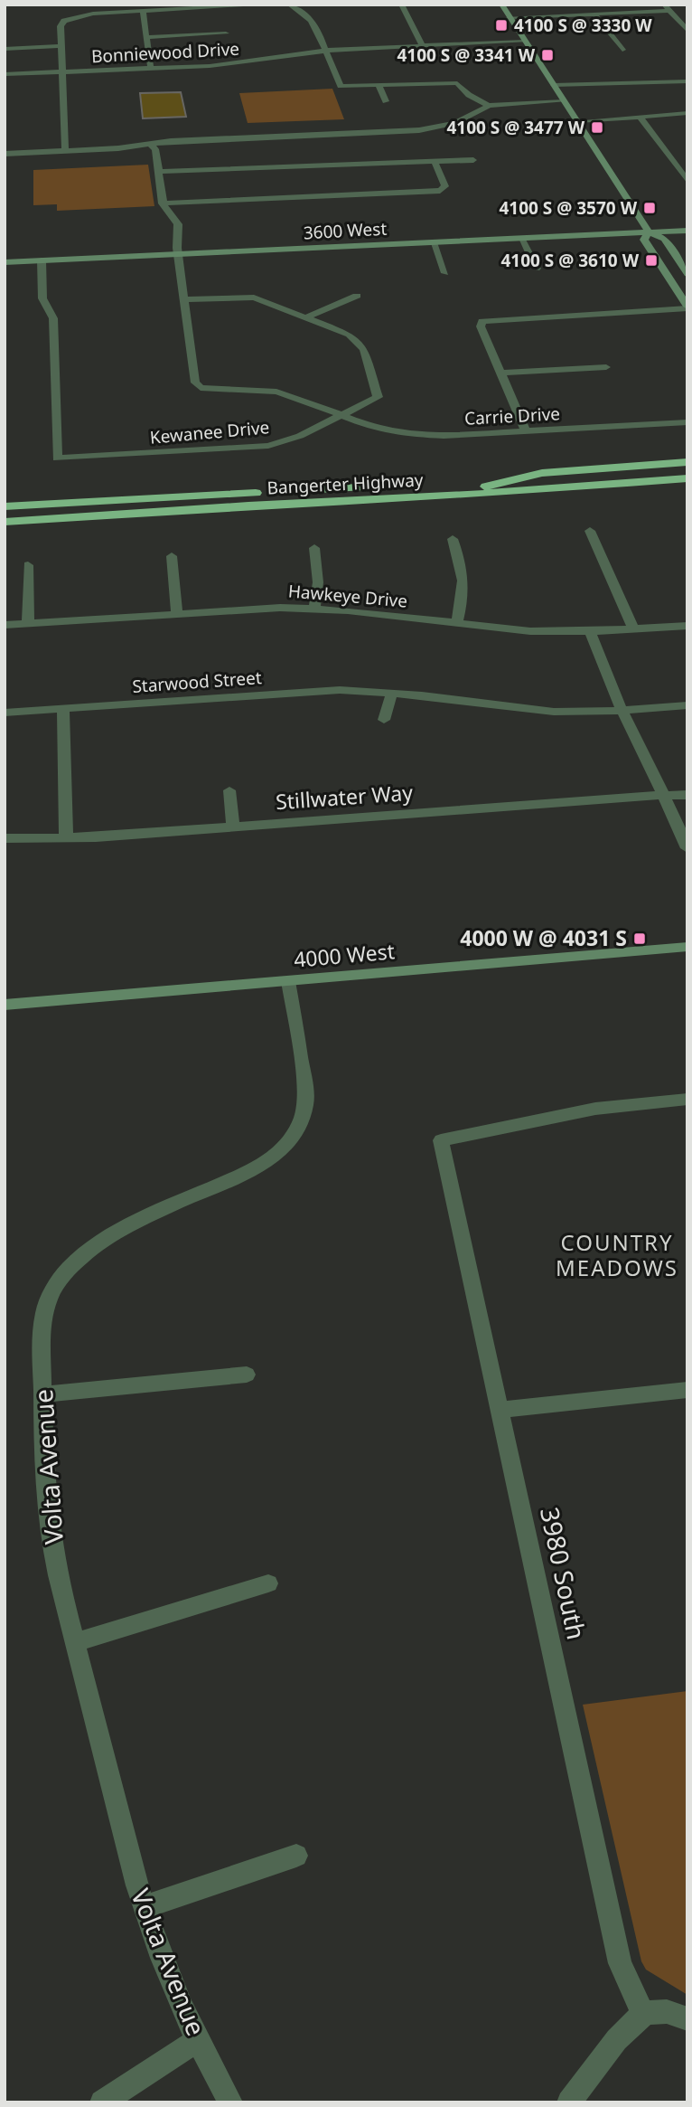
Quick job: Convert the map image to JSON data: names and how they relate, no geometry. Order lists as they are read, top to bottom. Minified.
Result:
{"streets":{"highway":["Bangerter Highway"],"main road":["3600 West","4000 West"],"street":["Bonniewood Drive","Carrie Drive","Kewanee Drive","Hawkeye Drive","Starwood Street","Stillwater Way","Volta Avenue","3980 South"]},"crossings":[["3600 West","Kewanee Drive"],["Carrie Drive","Kewanee Drive"],["4000 West","Volta Avenue"]],"districts":["COUNTRY MEADOWS"],"places":{"transit":["4100 S @ 3330 W","4100 S @ 3341 W","4100 S @ 3477 W","4100 S @ 3570 W","4100 S @ 3610 W","4000 W @ 4031 S"]}}
